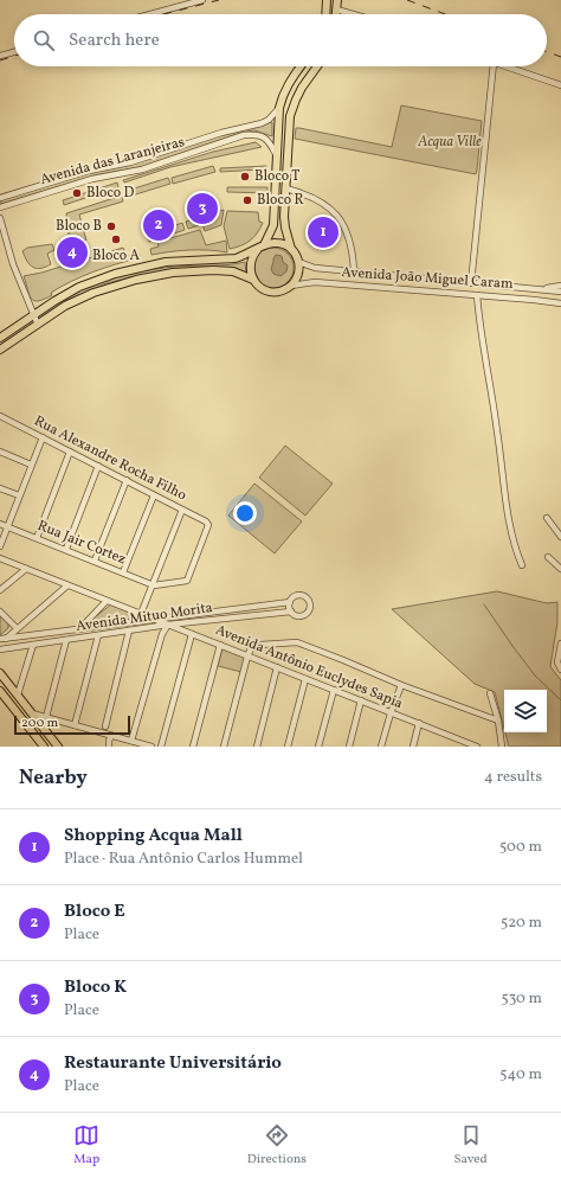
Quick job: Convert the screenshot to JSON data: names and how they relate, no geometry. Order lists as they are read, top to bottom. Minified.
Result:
{"streets":{"street":["Avenida das Laranjeiras","Avenida João Miguel Caram","Rua Alexandre Rocha Filho","Rua Jair Cortez","Avenida Mituo Morita","Avenida Antônio Euclydes Sapia"]},"crossings":[["Rua Alexandre Rocha Filho","Rua Jair Cortez"],["Avenida Mituo Morita","Avenida Antônio Euclydes Sapia"]],"parks":["Acqua Ville"],"places":["Bloco T","Bloco D","Bloco R","Bloco B","Bloco A"],"scale_bar":"200 m","page":{"search":"Search here","pins":["3","2","1","4"],"scale":"200 m","heading":["Nearby","4 results"],"list":[{"mark":"1","name":"Shopping Acqua Mall","note":"Place · Rua Antônio Carlos Hummel","value":"500 m"},{"mark":"2","name":"Bloco E","note":"Place","value":"520 m"},{"mark":"3","name":"Bloco K","note":"Place","value":"530 m"},{"mark":"4","name":"Restaurante Universitário","note":"Place","value":"540 m"}],"nav":["Map","Directions","Saved"]}}
